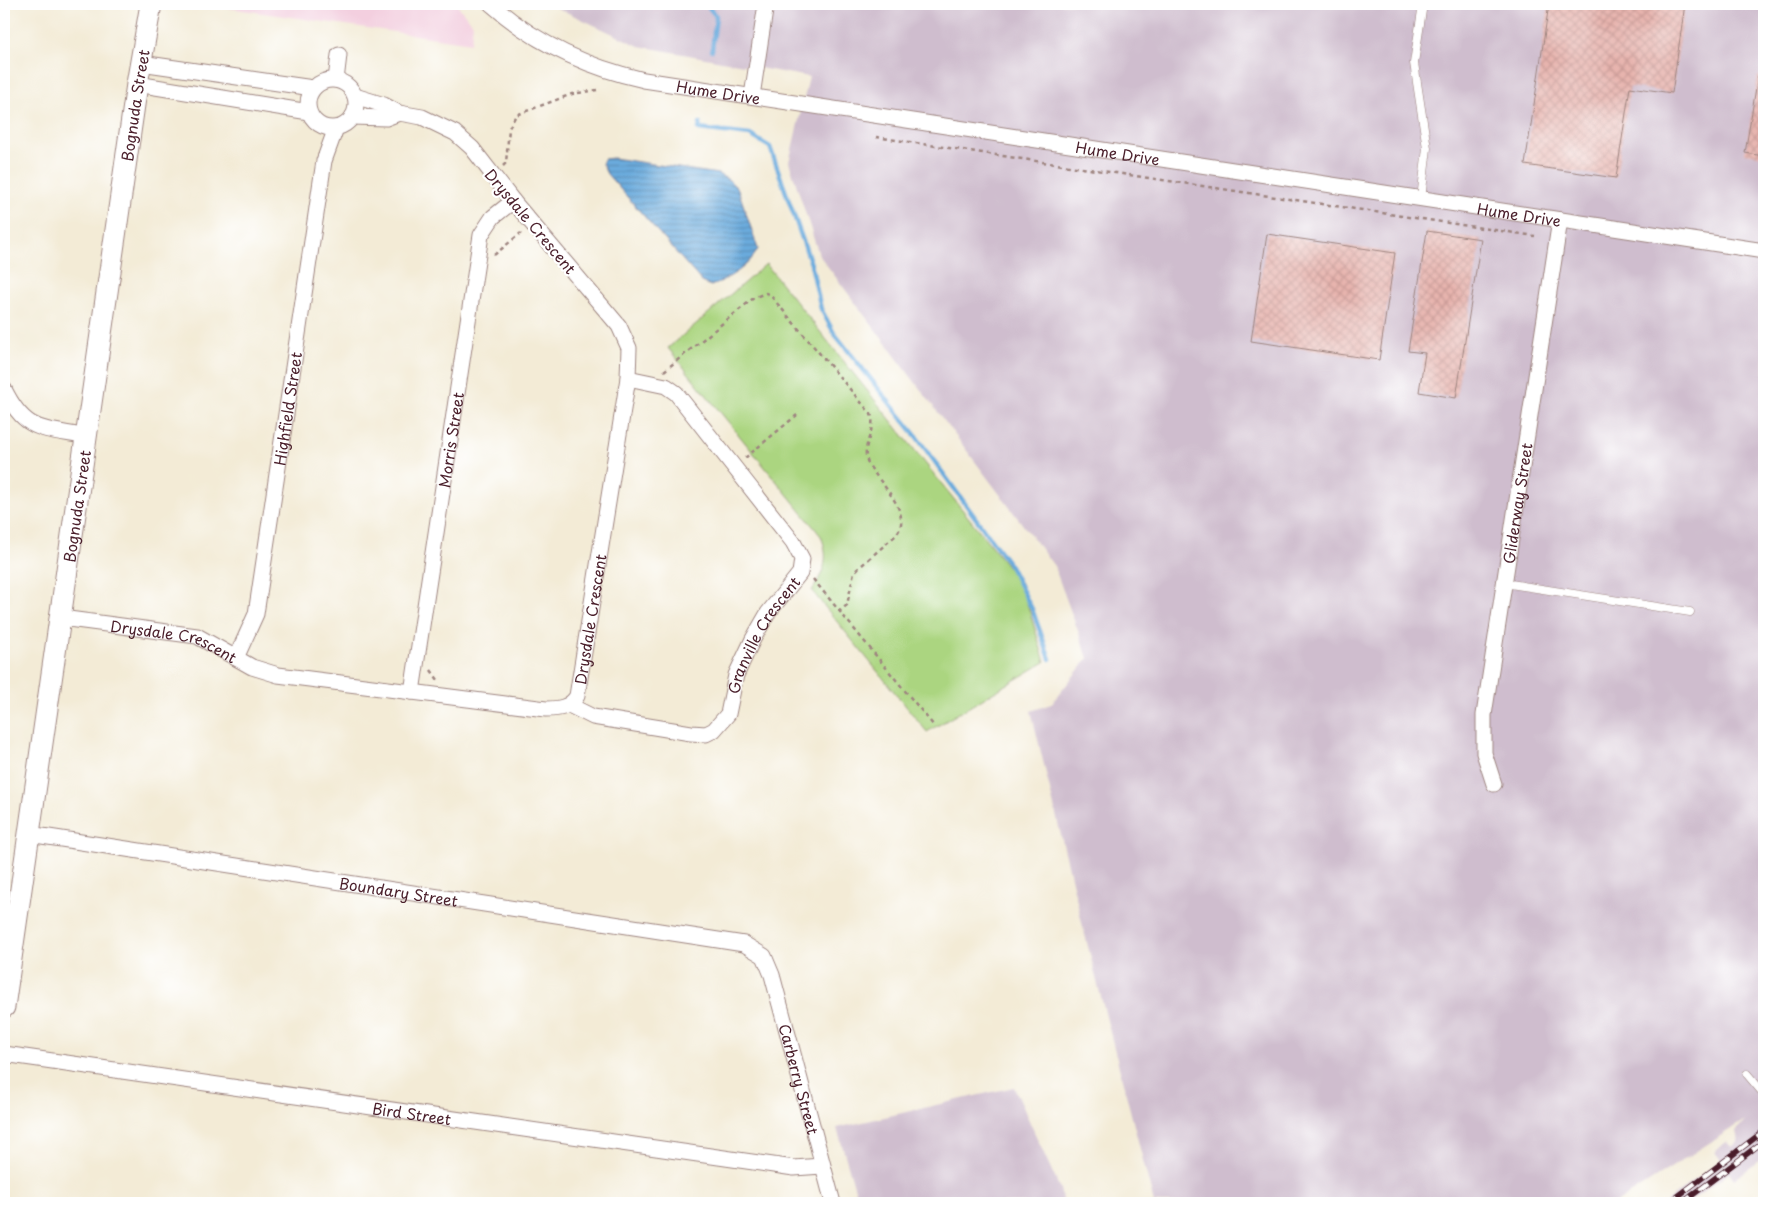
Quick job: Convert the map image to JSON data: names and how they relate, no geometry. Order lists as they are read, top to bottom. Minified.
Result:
{"streets":{"street":["Hume Drive","Bognuda Street","Drysdale Crescent","Highfield Street","Morris Street","Gliderway Street","Granville Crescent","Boundary Street","Carberry Street","Bird Street"]},"crossings":[["Hume Drive","Gliderway Street"],["Bognuda Street","Drysdale Crescent"],["Bognuda Street","Boundary Street"],["Drysdale Crescent","Highfield Street"],["Drysdale Crescent","Morris Street"],["Drysdale Crescent","Granville Crescent"],["Boundary Street","Carberry Street"],["Carberry Street","Bird Street"]]}
